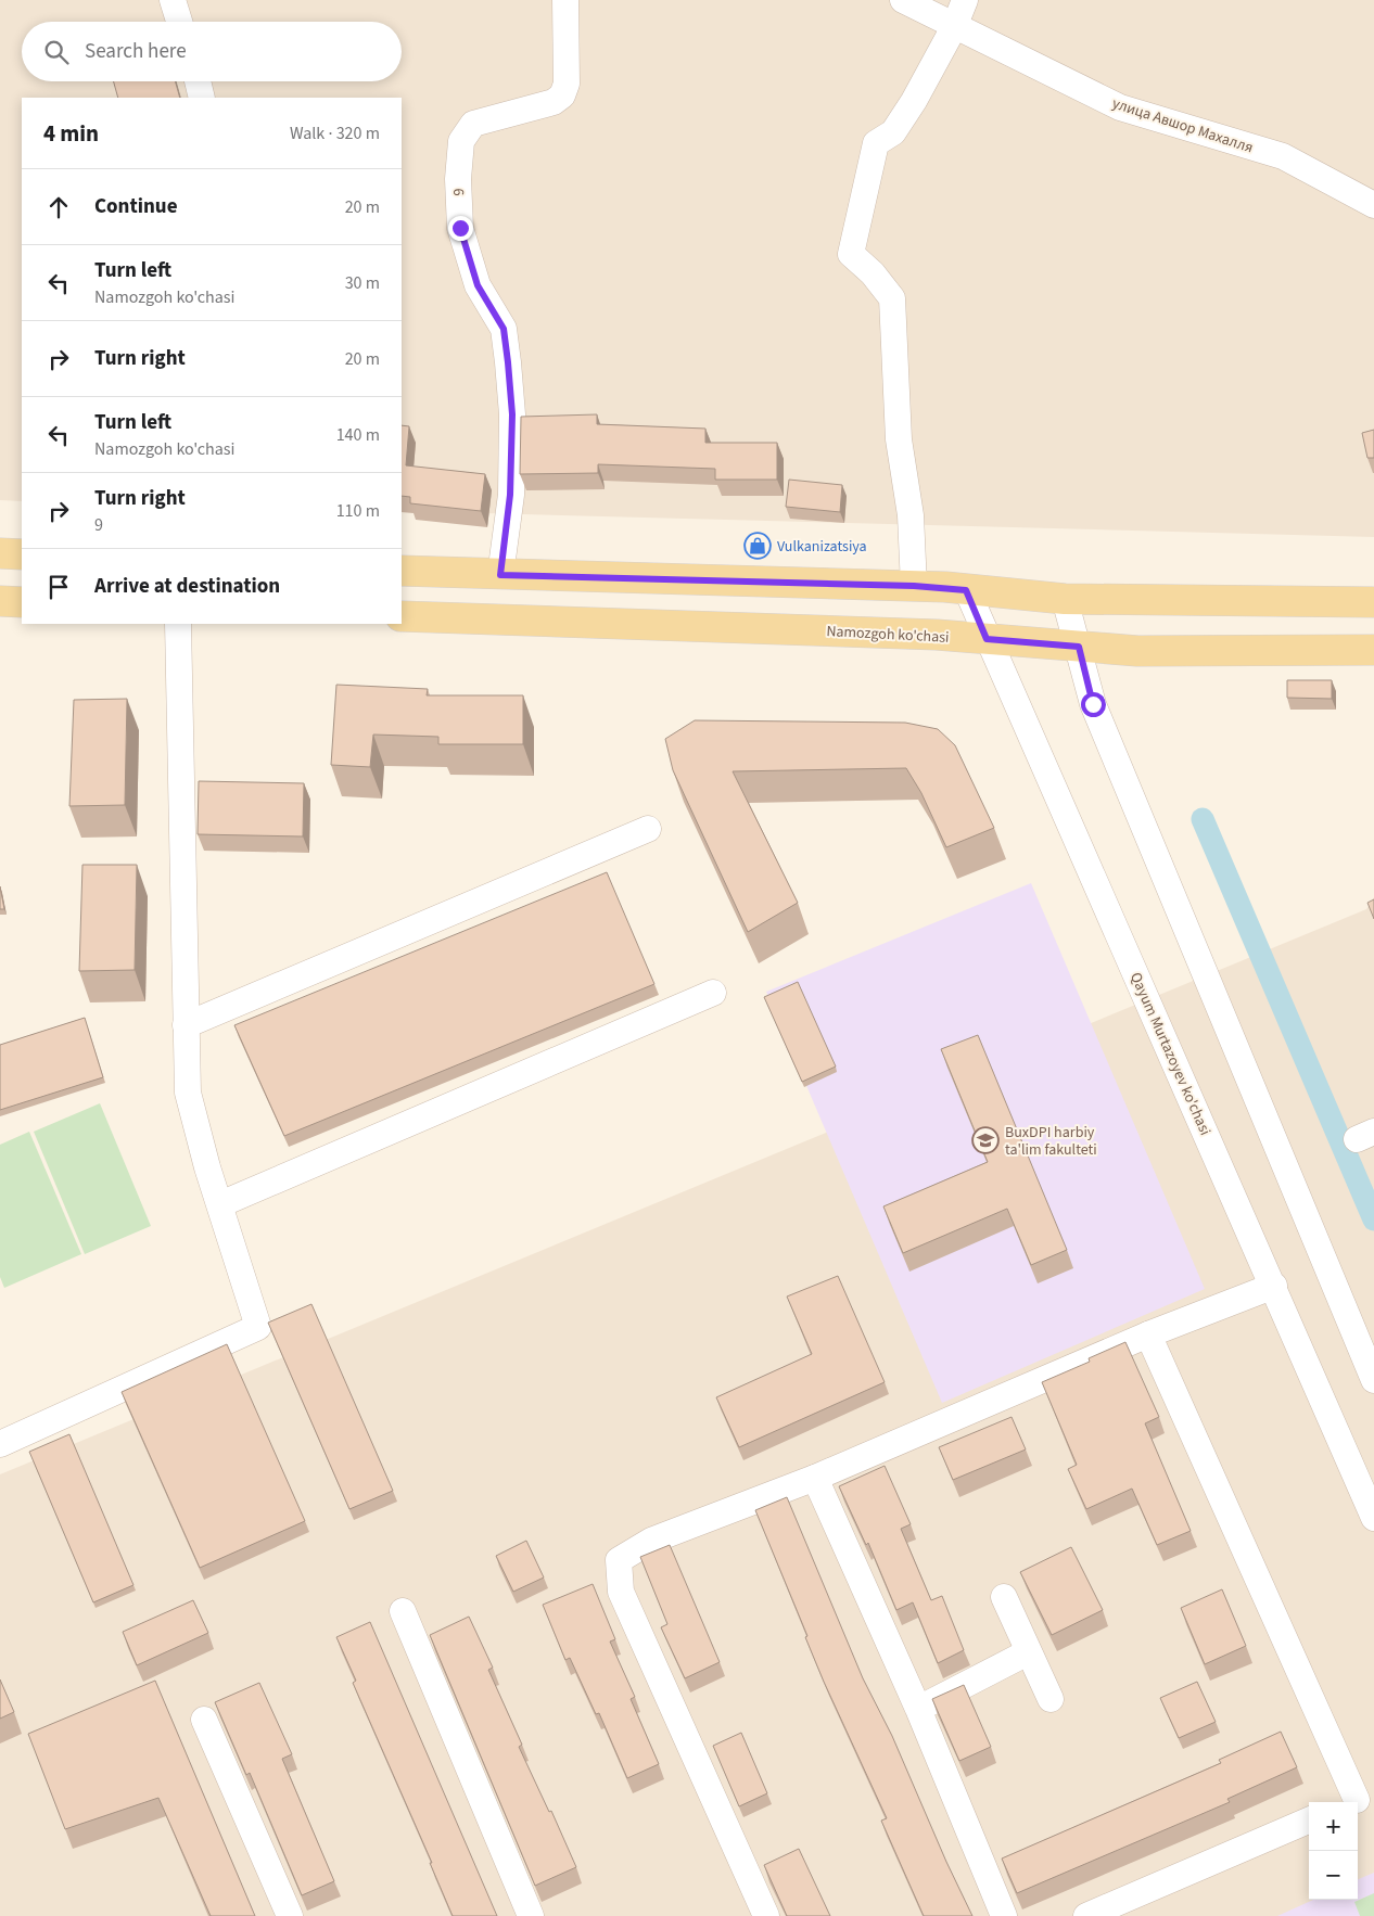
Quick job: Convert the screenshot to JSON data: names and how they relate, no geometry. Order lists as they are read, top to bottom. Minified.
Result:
{"streets":{"main road":["Namozgoh ko'chasi"],"street":["улица Авшор Махалля","9","Qayum Murtazoyev ko'chasi"]},"crossings":[["Namozgoh ko'chasi","Qayum Murtazoyev ko'chasi"]],"places":{"shop":["Vulkanizatsiya"],"school or university":["BuxDPI harbiy ta'lim fakulteti"]},"page":{"search":"Search here","heading":["4 min","Walk · 320 m"],"list":[["Continue","20 m"],["Turn left","Namozgoh ko'chasi","30 m"],["Turn right","20 m"],["Turn left","Namozgoh ko'chasi","140 m"],["Turn right","9","110 m"],"Arrive at destination"],"map_buttons":["+","−"]}}
